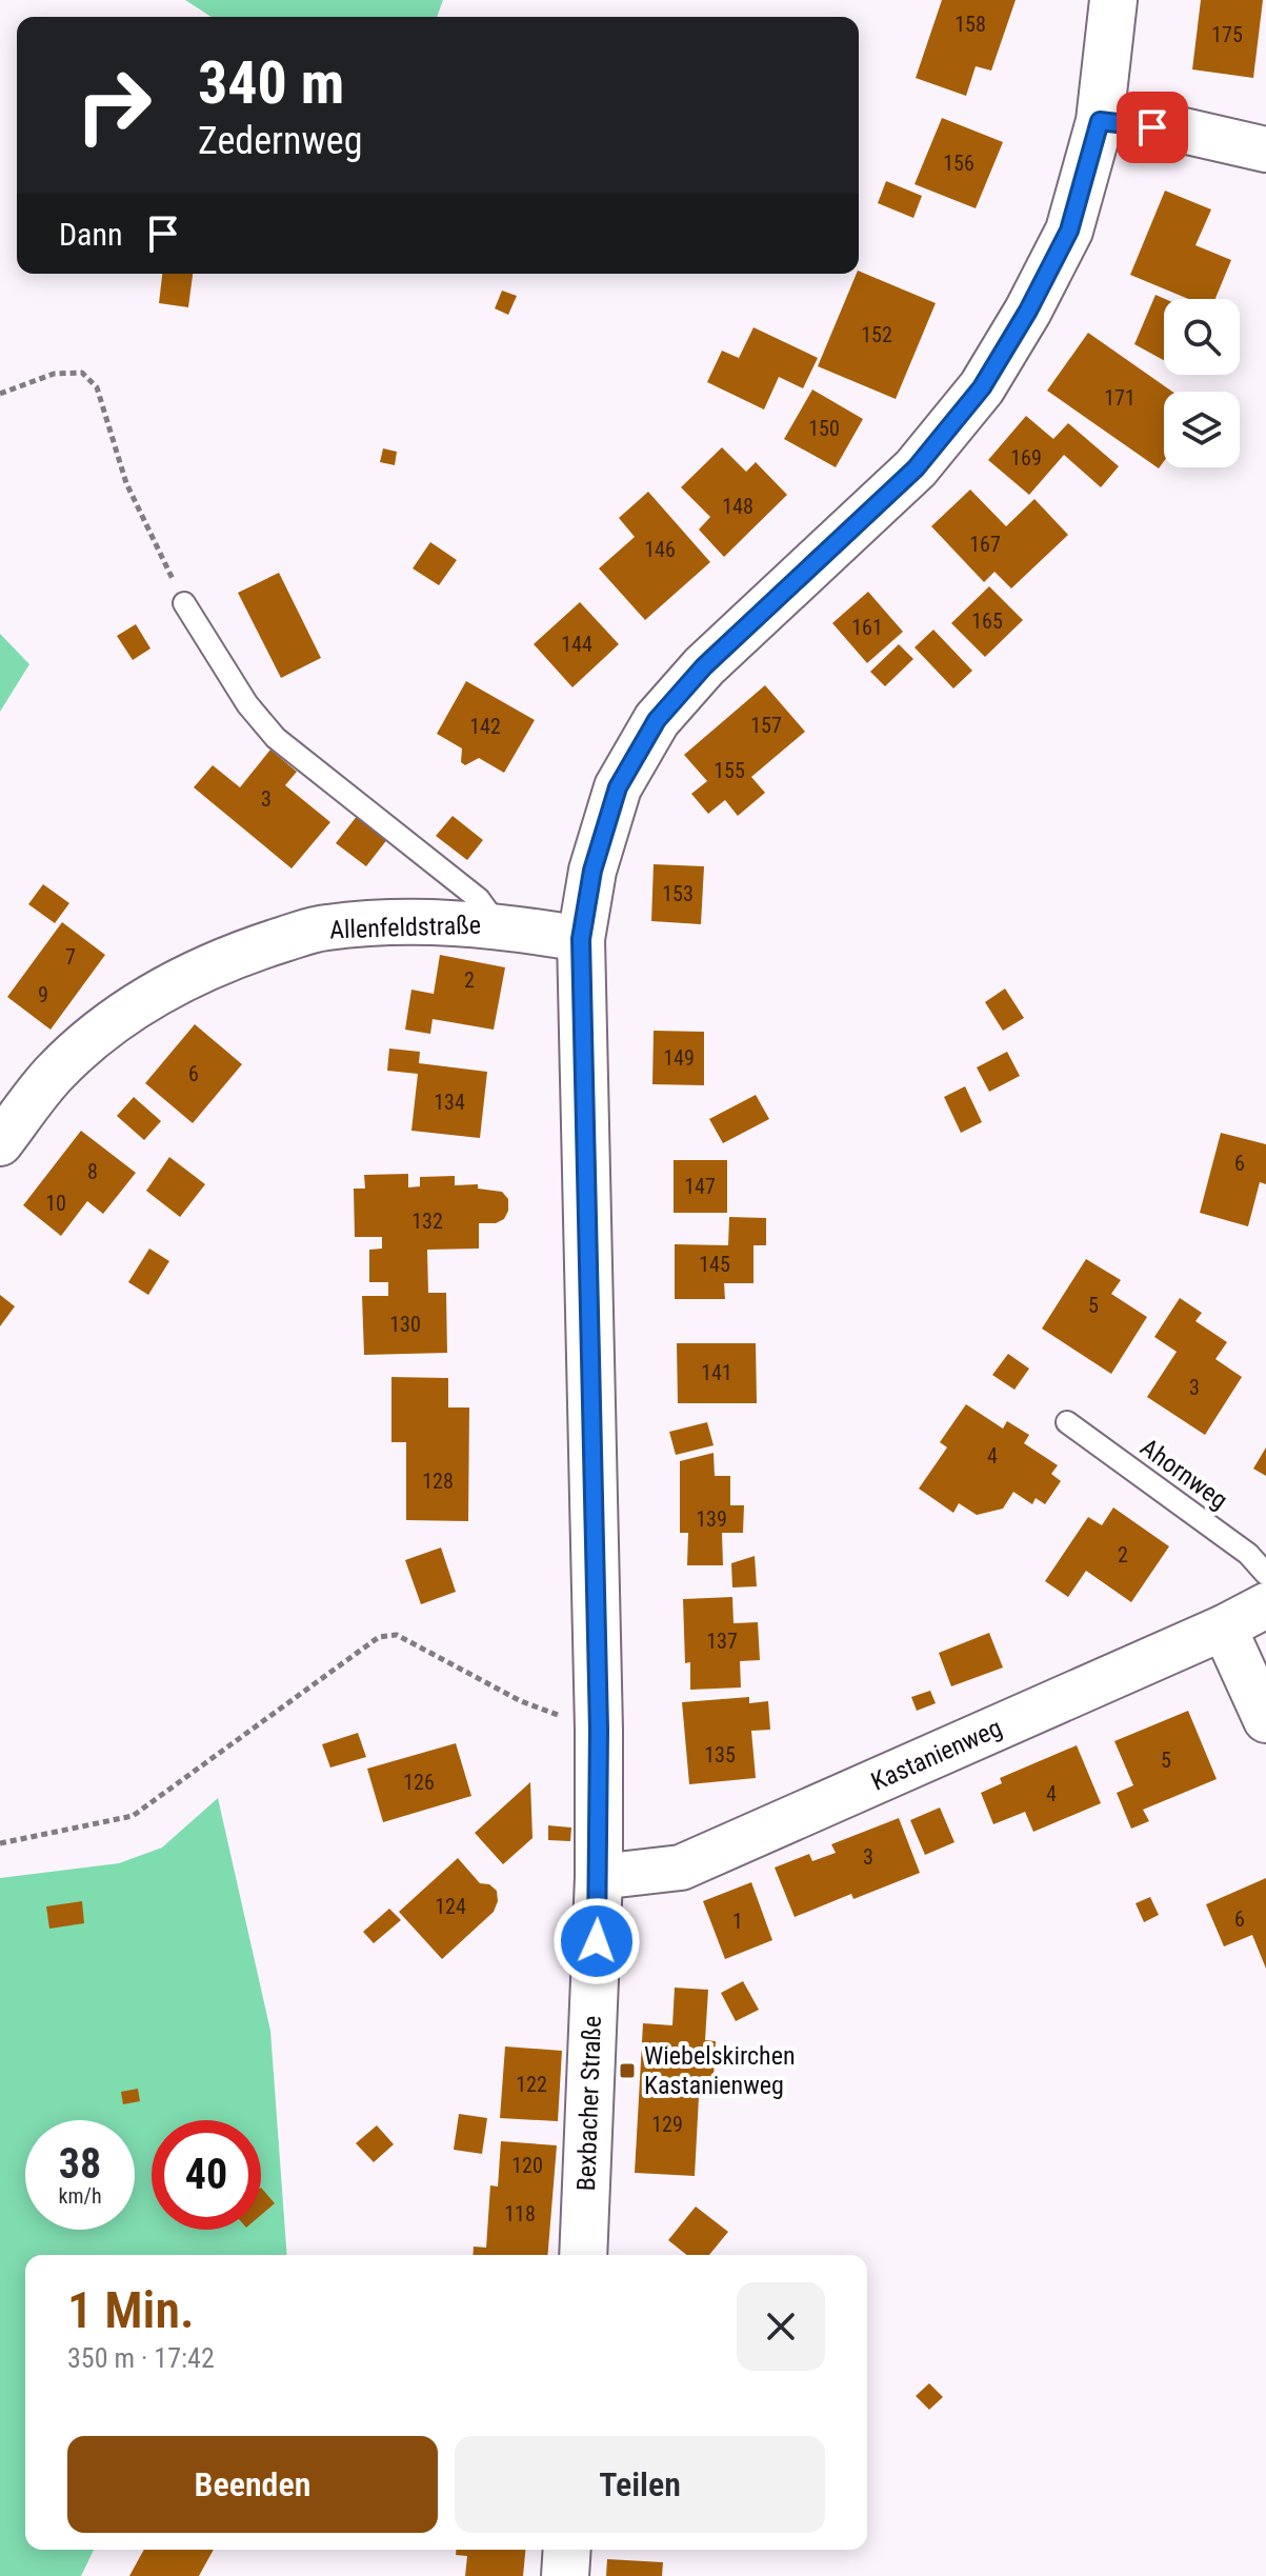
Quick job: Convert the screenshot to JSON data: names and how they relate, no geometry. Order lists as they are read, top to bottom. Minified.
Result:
{"streets":{"street":["Allenfeldstraße","Kastanienweg","Bexbacher Straße"],"lane":["Ahornweg"]},"crossings":[["Allenfeldstraße","Bexbacher Straße"],["Kastanienweg","Bexbacher Straße"]],"places":{"transit":["Wiebelskirchen Kastanienweg"]},"house_numbers":["158","175","156","152","171","150","169","148","167","146","165","161","144","157","142","155","3","153","7","2","9","149","6","134","6","8","147","10","132","145","5","130","141","3","4","128","139","2","137","135","5","126","4","3","124","6","1","122","129","120","118"],"page":{"turn":["340 m","Zedernweg"],"then":"Dann","speed":"38 km/h","limit":"40","heading":["1 Min.","350 m · 17:42"],"buttons":["Beenden","Teilen"]}}
